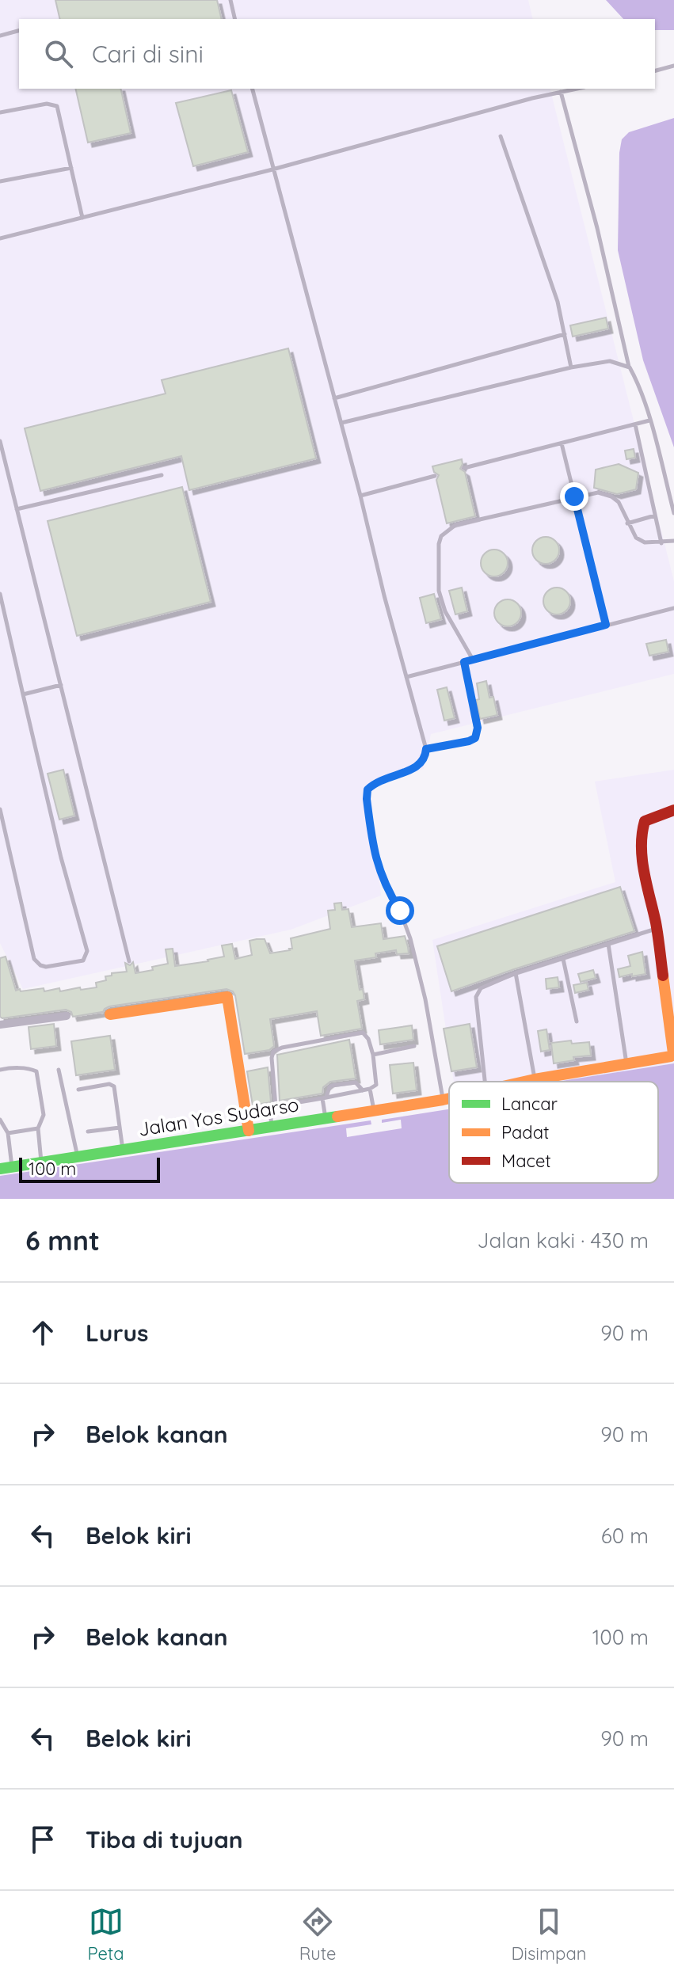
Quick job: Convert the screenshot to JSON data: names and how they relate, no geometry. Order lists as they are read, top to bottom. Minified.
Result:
{"streets":{"street":["Jalan Yos Sudarso"]},"legend":["Lancar","Padat","Macet"],"scale_bar":"100 m","page":{"search":"Cari di sini","scale":"100 m","heading":["6 mnt","Jalan kaki · 430 m"],"list":[["Lurus","90 m"],["Belok kanan","90 m"],["Belok kiri","60 m"],["Belok kanan","100 m"],["Belok kiri","90 m"],"Tiba di tujuan"],"nav":["Peta","Rute","Disimpan"]}}
